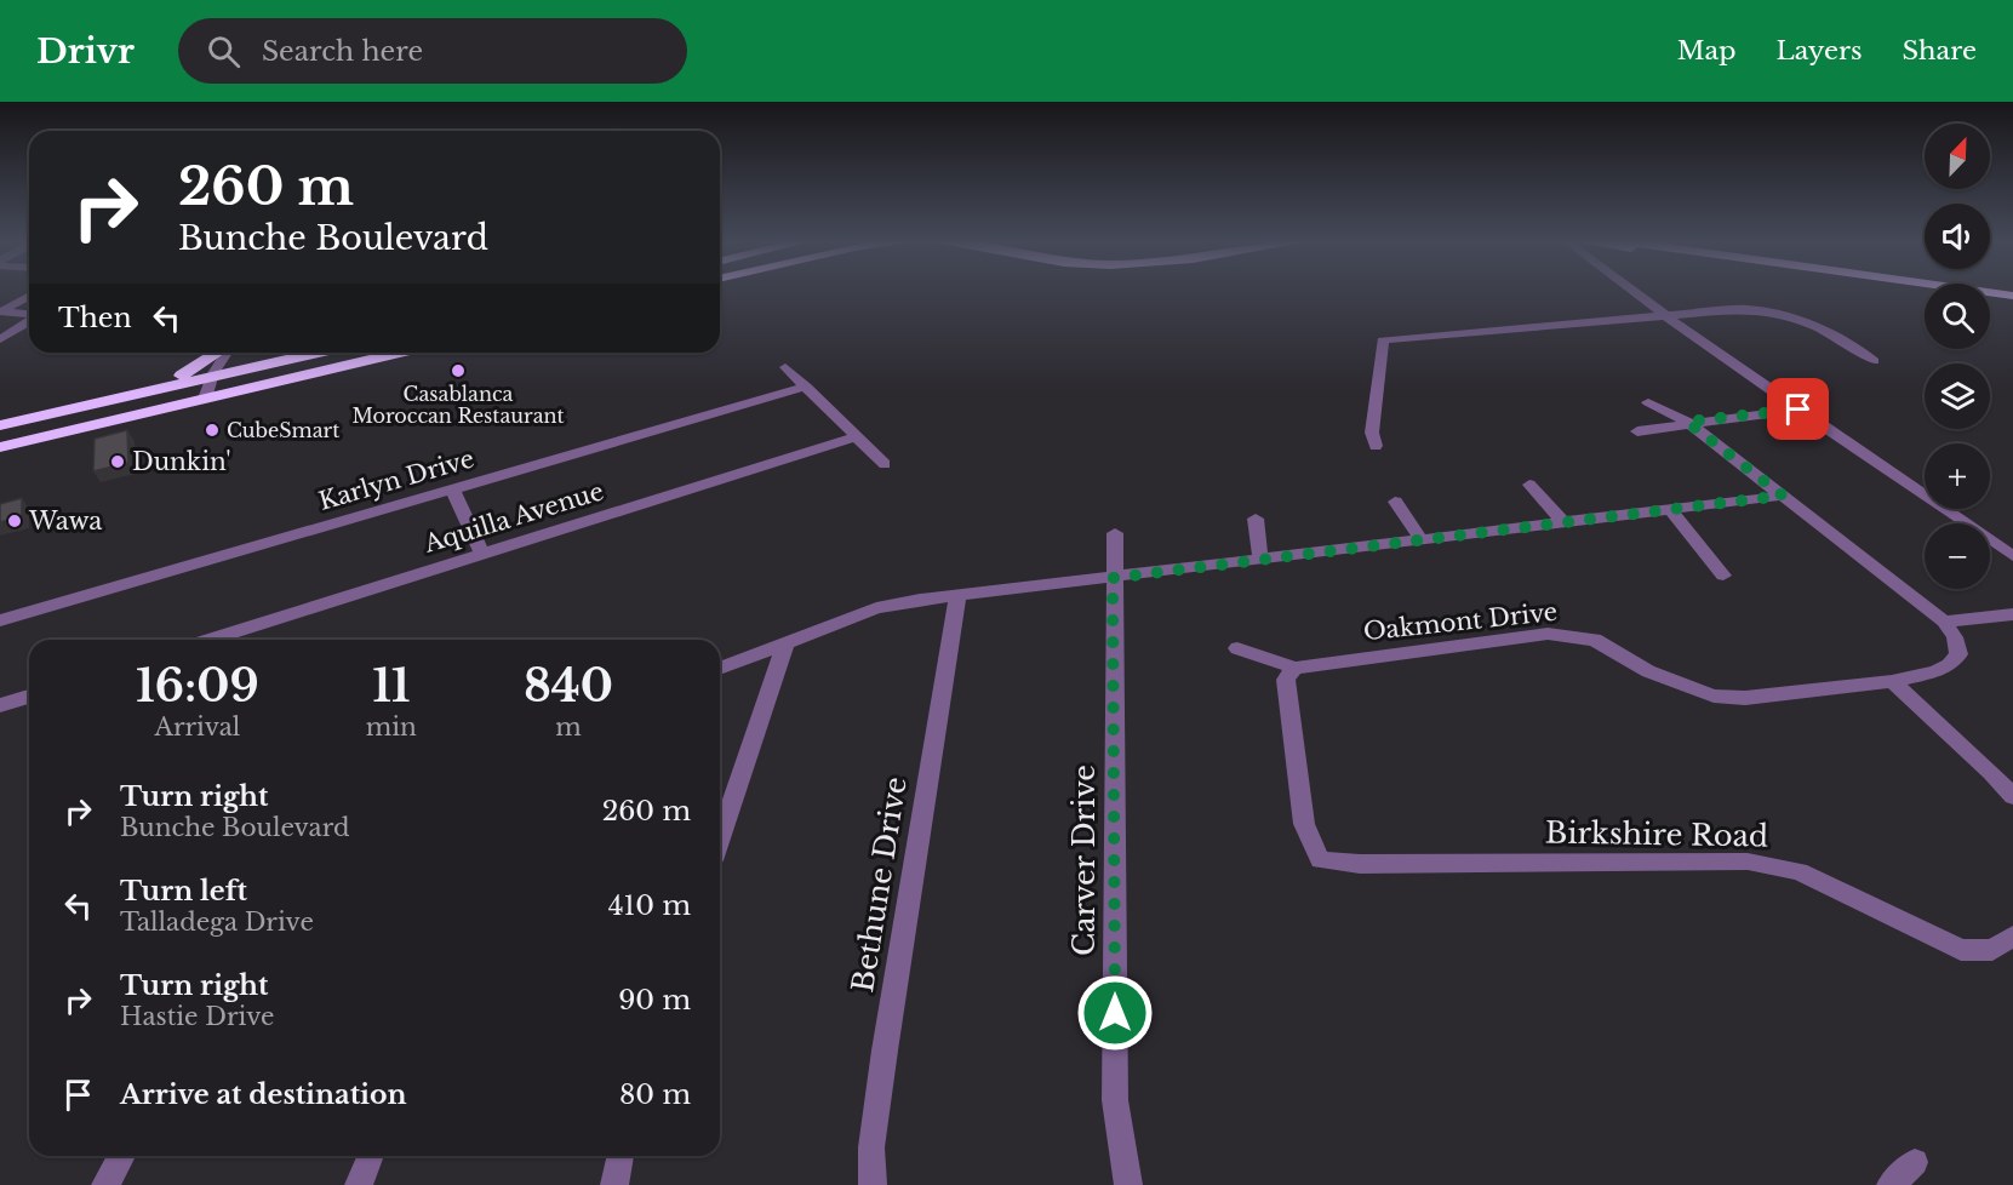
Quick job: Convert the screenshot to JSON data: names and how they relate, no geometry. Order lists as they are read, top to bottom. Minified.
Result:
{"streets":{"street":["Karlyn Drive","Aquilla Avenue","Oakmont Drive","Birkshire Road","Carver Drive","Bethune Drive"]},"crossings":[["Oakmont Drive","Birkshire Road"]],"places":["Casablanca Moroccan Restaurant","CubeSmart","Dunkin'","Wawa"],"north":"top right","page":{"header":"Drivr","search":"Search here","nav":["Map","Layers","Share"],"map_buttons":["+","−"],"turn":["260 m","Bunche Boulevard"],"then":"Then","eta":["16:09","Arrival","11","min","840","m"],"list":[{"name":"Turn right","note":"Bunche Boulevard","value":"260 m"},{"name":"Turn left","note":"Talladega Drive","value":"410 m"},{"name":"Turn right","note":"Hastie Drive","value":"90 m"},{"name":"Arrive at destination","value":"80 m"}]}}
